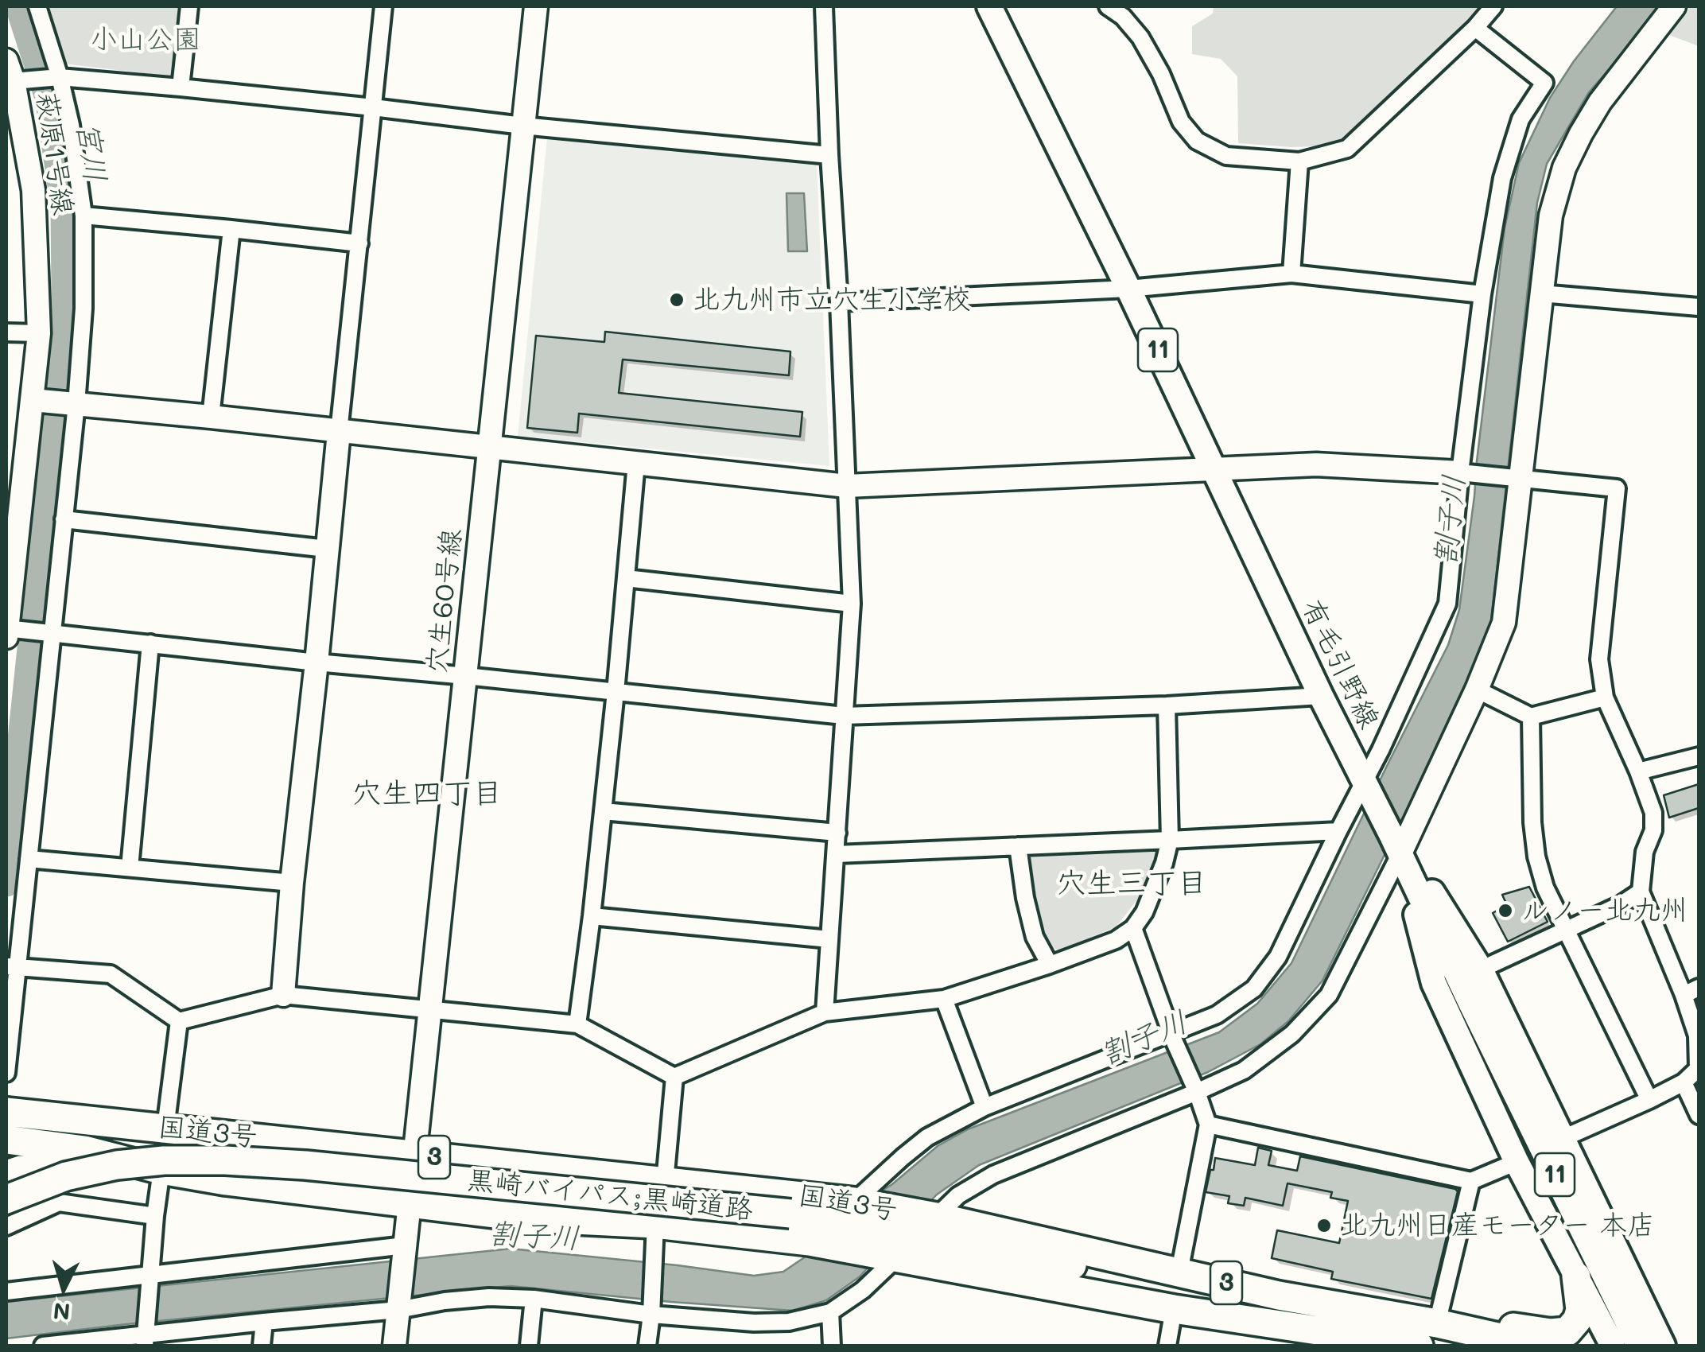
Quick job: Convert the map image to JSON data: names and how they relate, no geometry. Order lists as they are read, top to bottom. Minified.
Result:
{"streets":{"highway":["国道3号","3","黒崎バイパス;黒崎道路"],"main road":["11","有毛引野線"],"street":["萩原1号線","穴生60号線"]},"crossings":[["穴生60号線","国道3号"],["国道3号","3"],["国道3号","黒崎バイパス;黒崎道路"],["3","黒崎バイパス;黒崎道路"]],"districts":["穴生四丁目","穴生三丁目"],"water":["宮川","割子川"],"parks":["小山公園"],"places":["北九州市立穴生小学校","ルノー北九州","北九州日産モーター 本店"],"north":"bottom"}
